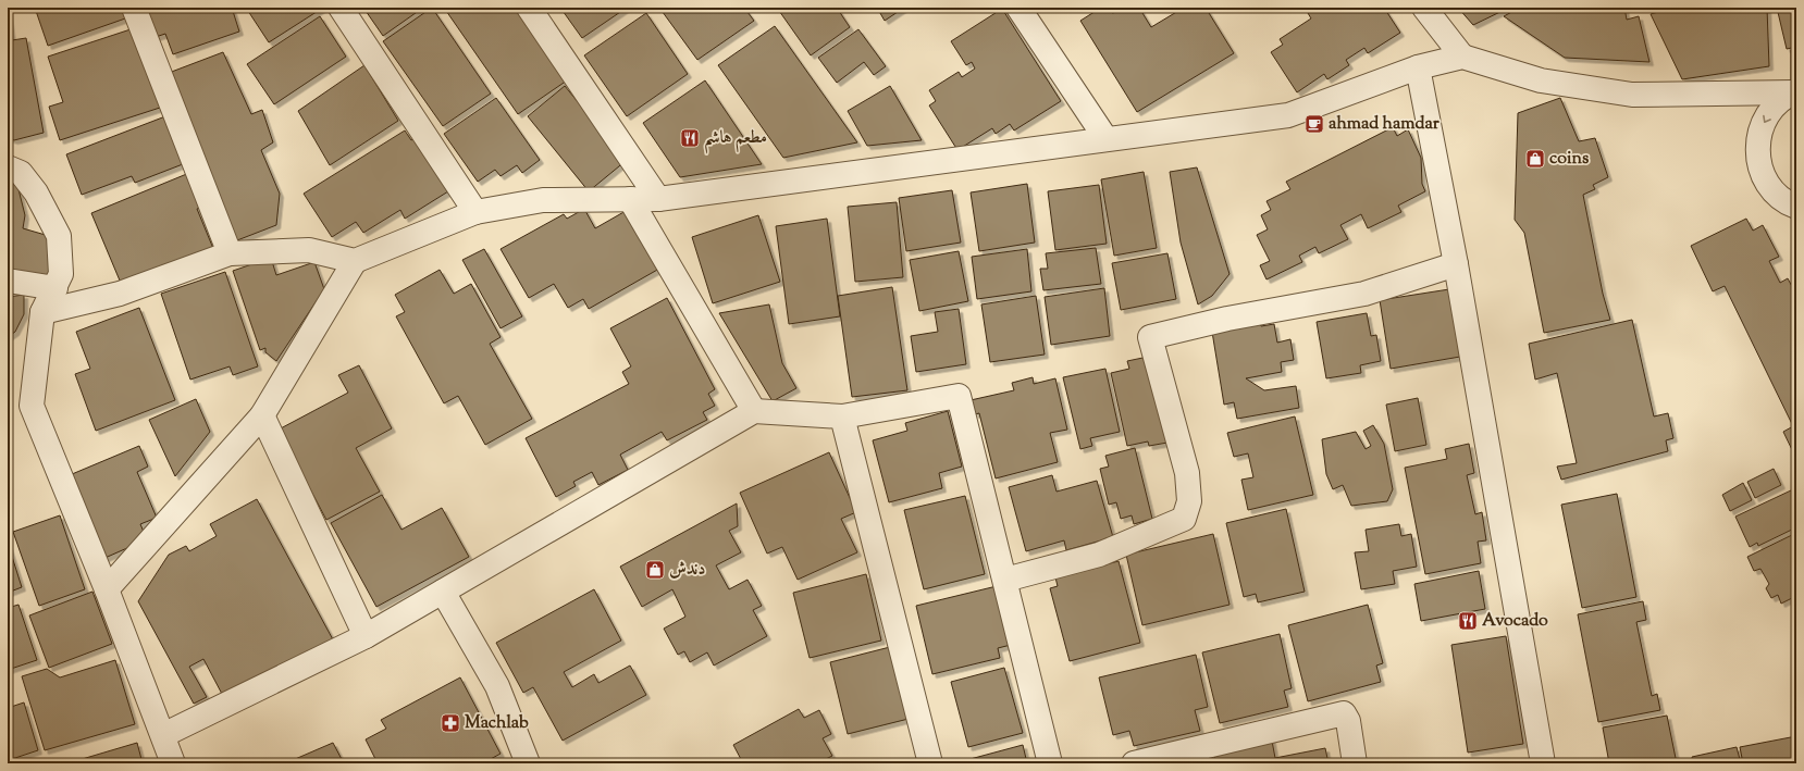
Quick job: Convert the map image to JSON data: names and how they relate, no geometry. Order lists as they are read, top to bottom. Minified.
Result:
{"places":{"cafe":["ahmad hamdar"],"restaurant":["مطعم هاشم","Avocado"],"shop":["coins","دندش"],"pharmacy":["Machlab"]}}
